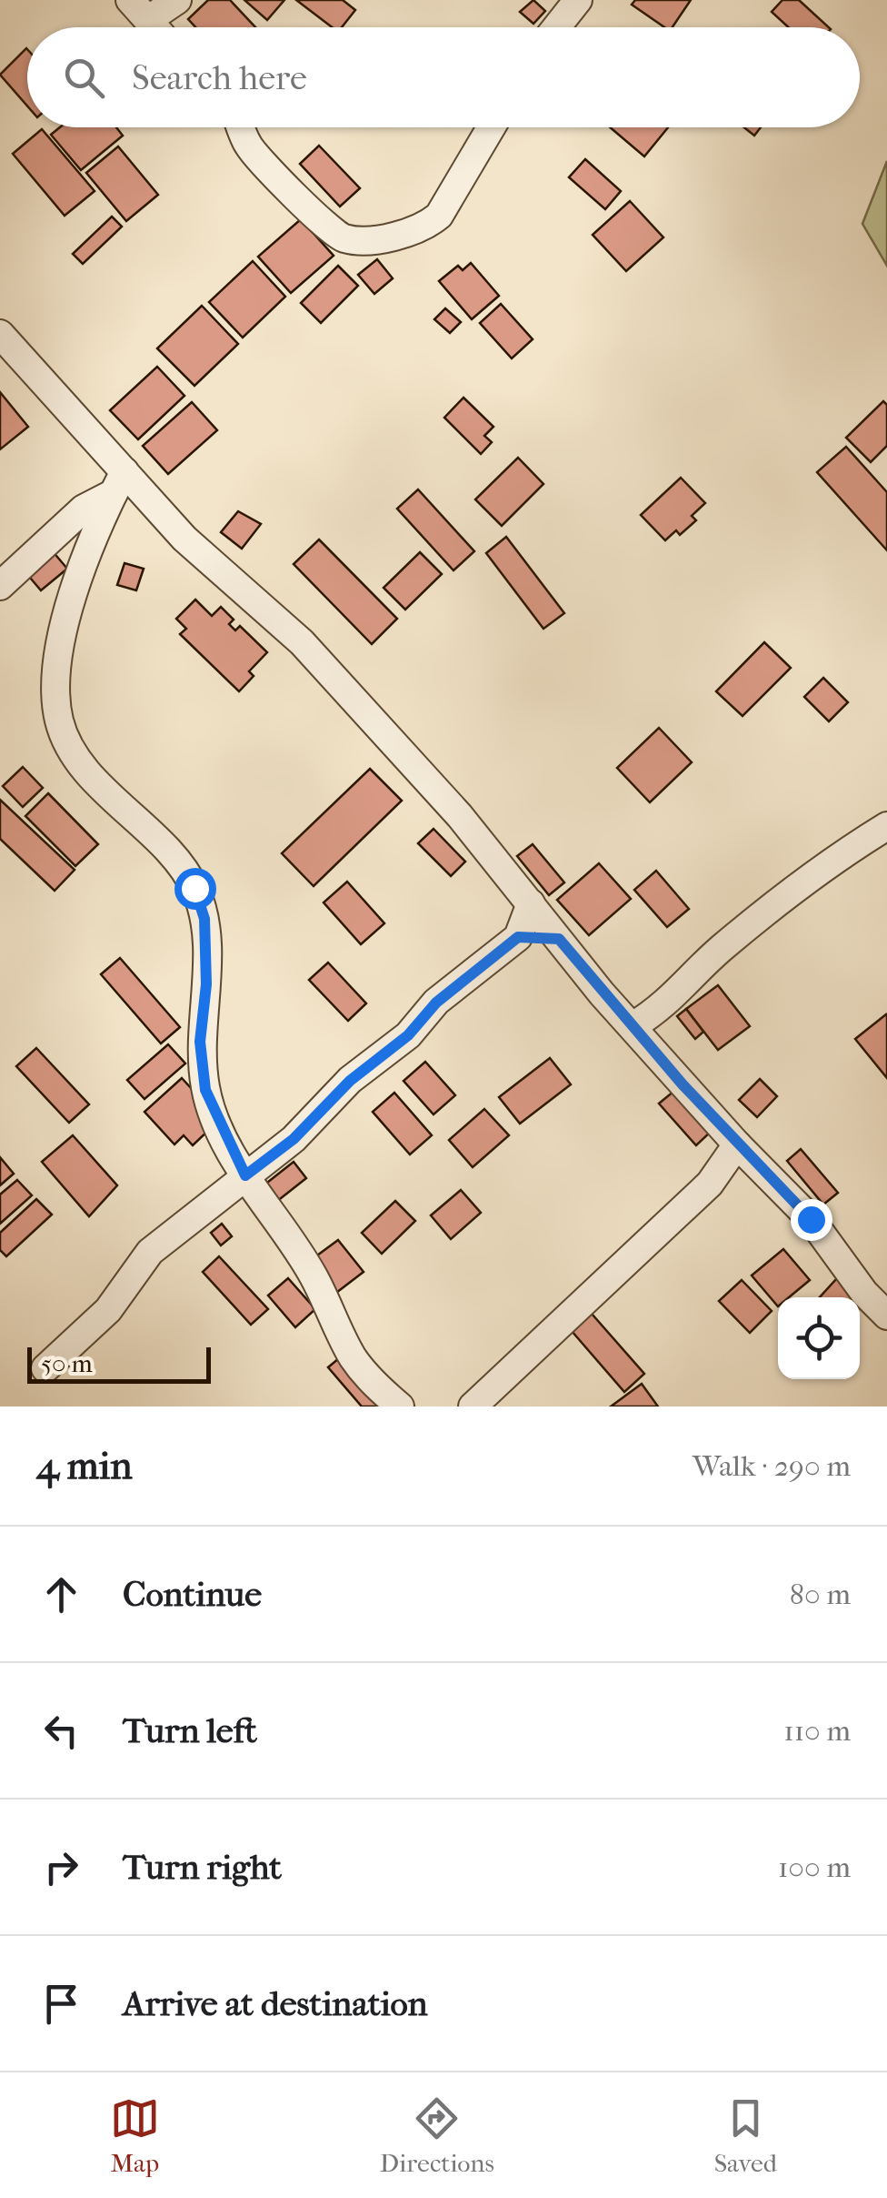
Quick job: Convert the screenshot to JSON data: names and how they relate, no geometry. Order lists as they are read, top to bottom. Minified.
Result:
{"scale_bar":"50 m","page":{"search":"Search here","scale":"50 m","heading":["4 min","Walk · 290 m"],"list":[["Continue","80 m"],["Turn left","110 m"],["Turn right","100 m"],"Arrive at destination"],"nav":["Map","Directions","Saved"]}}
